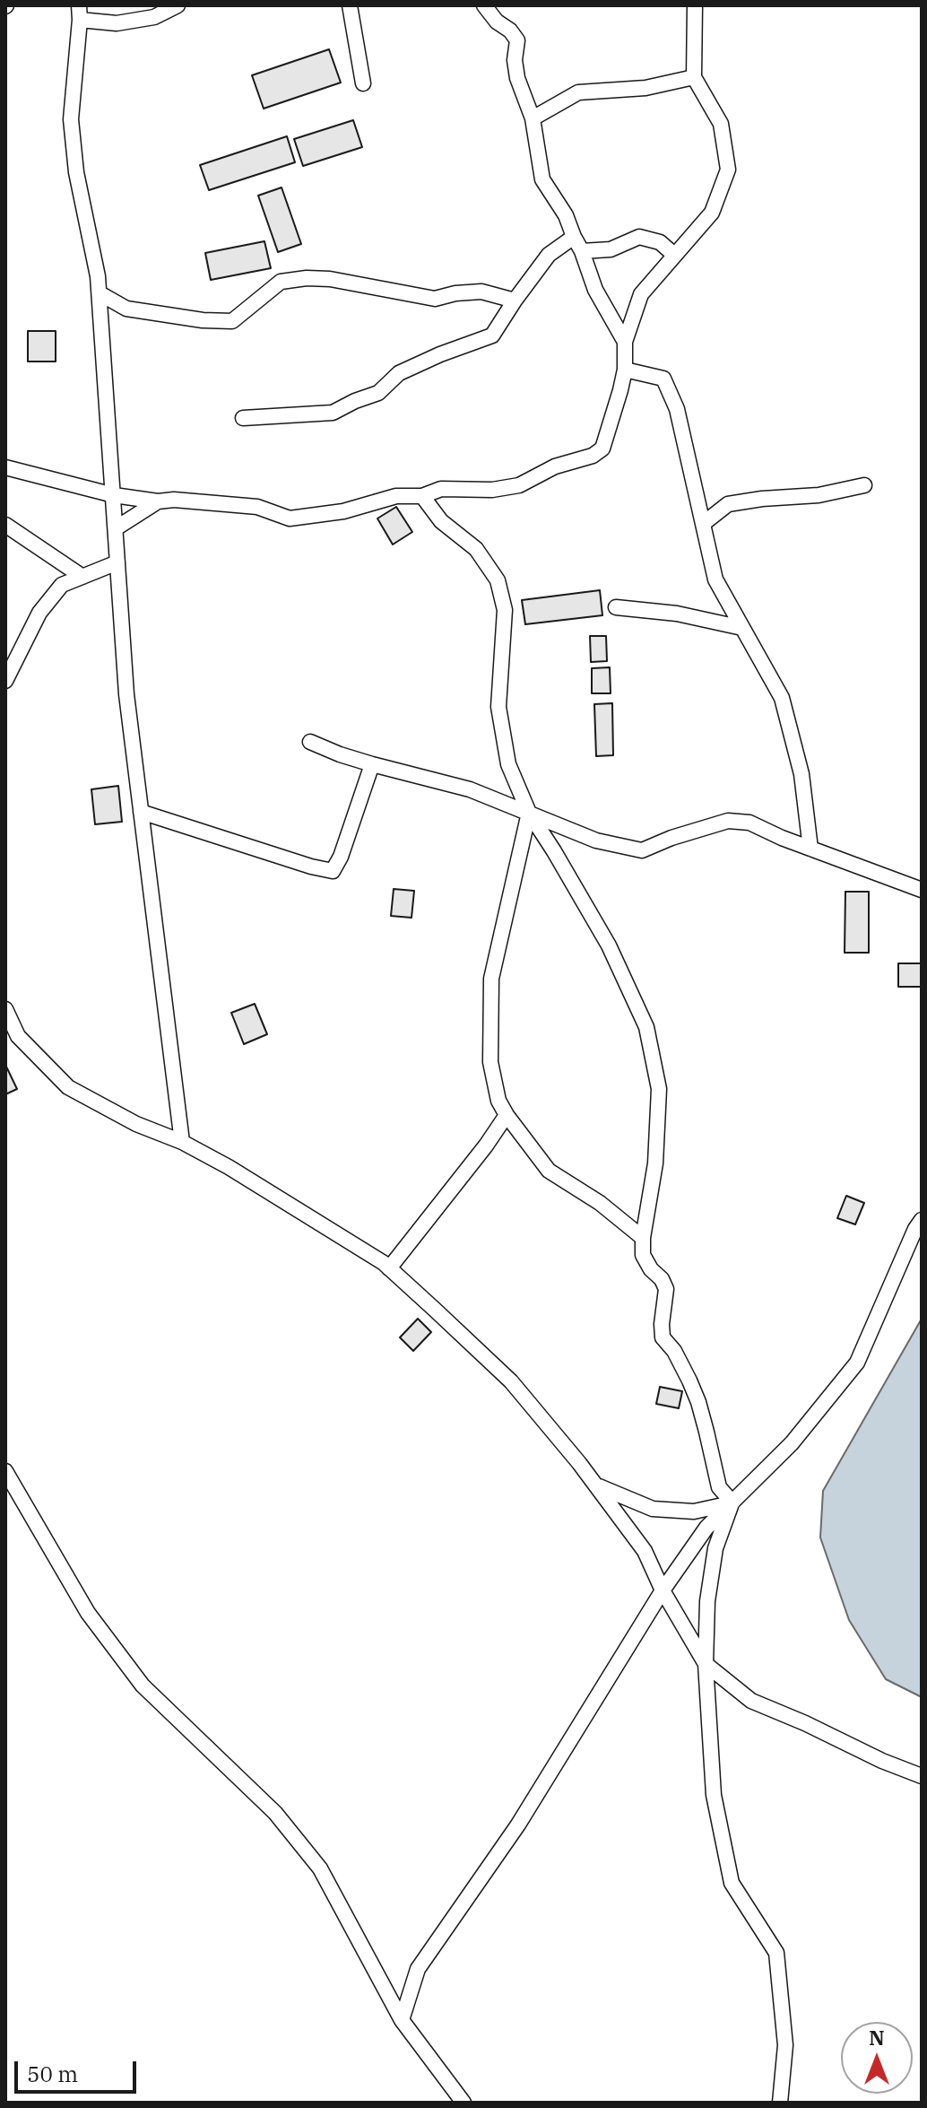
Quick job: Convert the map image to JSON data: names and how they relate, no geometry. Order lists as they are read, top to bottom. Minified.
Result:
{"scale_bar":"50 m","north":"top"}
